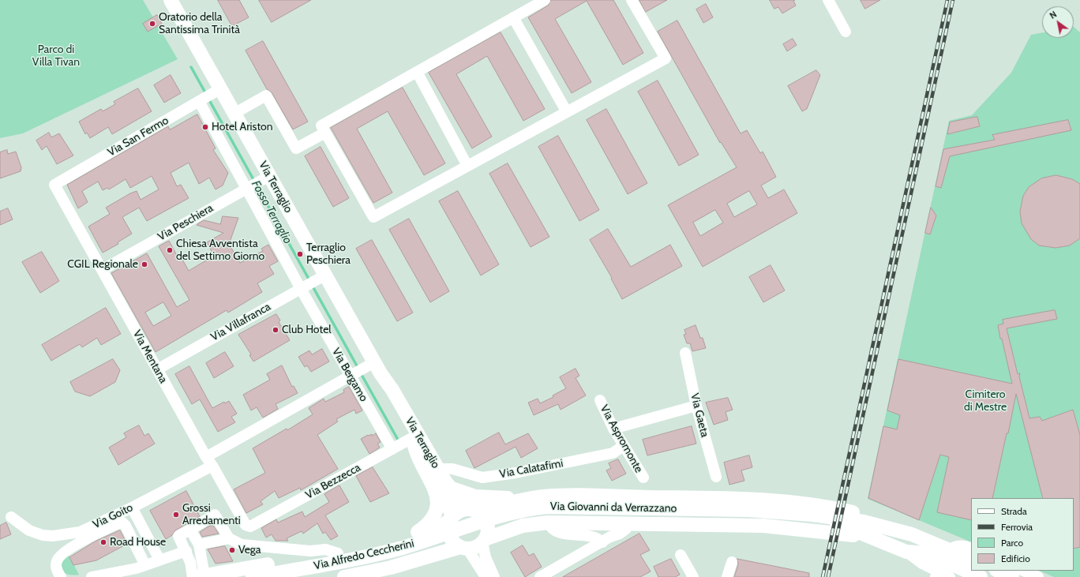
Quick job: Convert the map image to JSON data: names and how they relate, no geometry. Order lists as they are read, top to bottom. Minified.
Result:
{"streets":{"main road":["Via Terraglio","Via Giovanni da Verrazzano","Via Alfredo Ceccherini"],"street":["Via San Fermo","Via Peschiera","Via Villafranca","Via Mentana","Via Bergamo","Via Gaeta","Via Aspromonte","Via Calatafimi","Via Bezzecca","Via Goito"]},"crossings":[["Via San Fermo","Via Terraglio"],["Via San Fermo","Via Mentana"],["Via San Fermo","Via Bergamo"],["Via Terraglio","Via Peschiera"],["Via Terraglio","Via Villafranca"],["Via Terraglio","Via Bergamo"],["Via Terraglio","Via Calatafimi"],["Via Terraglio","Via Bezzecca"],["Via Terraglio","Via Goito"],["Via Peschiera","Via Mentana"],["Via Peschiera","Via Bergamo"],["Via Villafranca","Via Mentana"],["Via Villafranca","Via Bergamo"],["Via Mentana","Via Bezzecca"],["Via Mentana","Via Goito"],["Via Bergamo","Via Bezzecca"],["Via Bergamo","Via Goito"],["Via Aspromonte","Via Calatafimi"],["Via Giovanni da Verrazzano","Via Alfredo Ceccherini"]],"water":["Fosso Terraglio"],"parks":["Parco di Villa Tivan","Cimitero di Mestre"],"places":["Oratorio della Santissima Trinità","Hotel Ariston","Chiesa Avventista del Settimo Giorno","Terraglio Peschiera","CGIL Regionale","Club Hotel","Grossi Arredamenti","Road House","Vega"],"legend":["Strada","Ferrovia","Parco","Edificio"],"north":"top left"}
